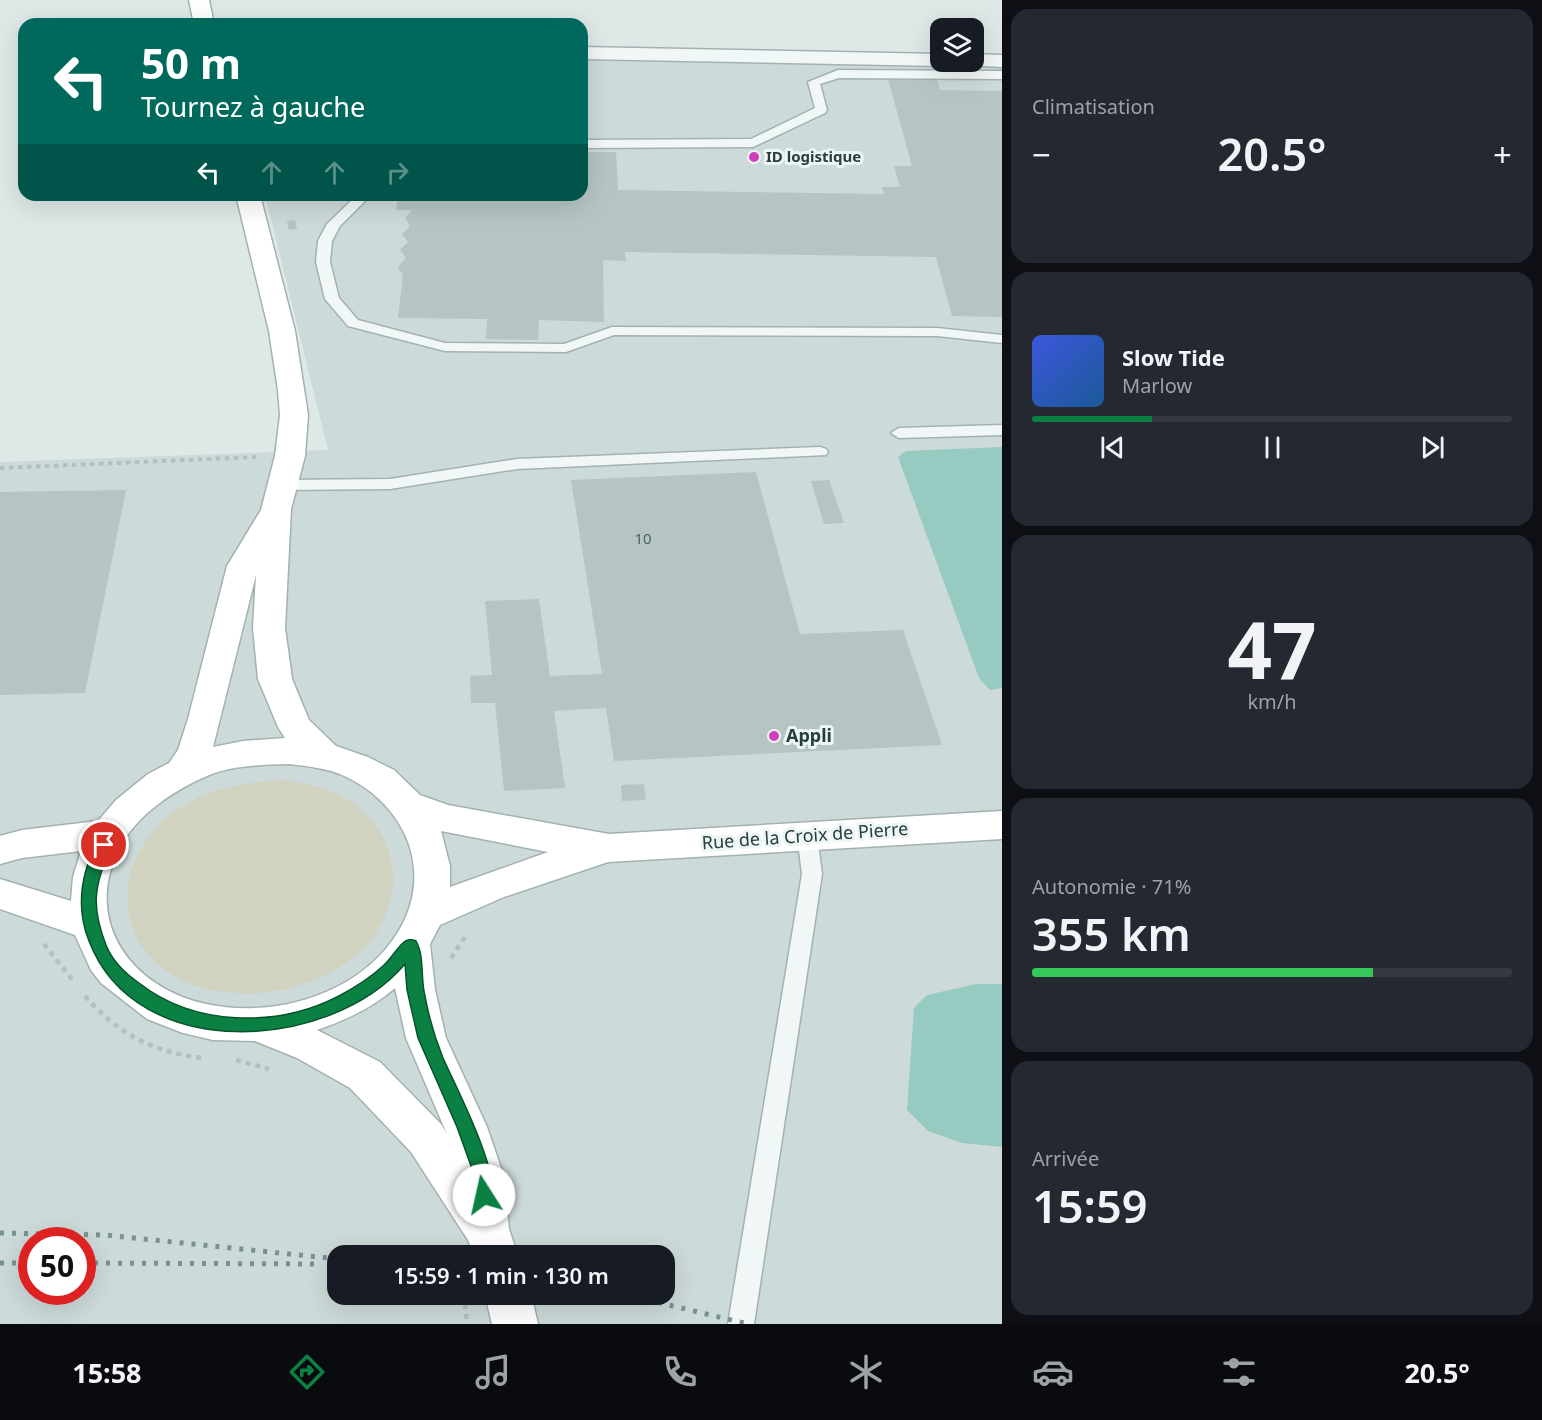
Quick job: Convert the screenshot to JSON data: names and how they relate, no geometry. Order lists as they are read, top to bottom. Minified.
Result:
{"streets":{"main road":["Rue de la Croix de Pierre"]},"places":["ID logistique","Appli"],"house_numbers":["10"],"page":{"tile":["Climatisation",["47","km/h"],["Autonomie · 71%","355 km"],["Arrivée","15:59"]],"turn":["50 m","Tournez à gauche"],"heat":["−","20.5°","+"],"song":["Slow Tide","Marlow"],"limit":"50","trip":"15:59 · 1 min · 130 m","tabs":["15:58","20.5°"]}}
